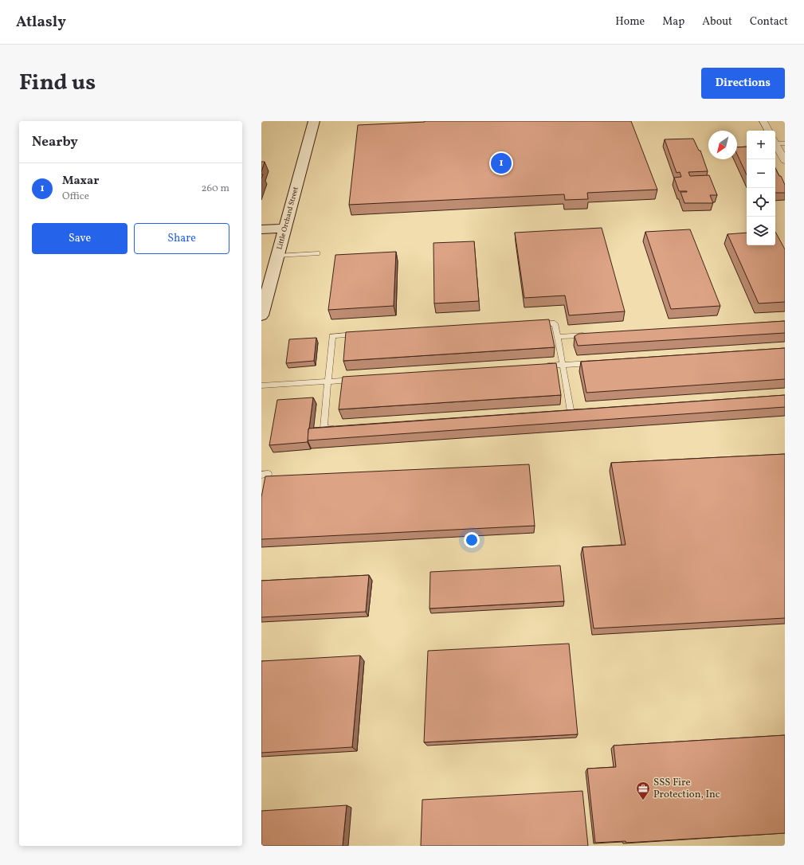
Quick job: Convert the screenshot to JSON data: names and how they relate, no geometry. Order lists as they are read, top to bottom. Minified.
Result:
{"streets":{"street":["Little Orchard Street"]},"places":{"office":["SSS Fire Protection, Inc"]},"north":"bottom left","page":{"header":"Atlasly","nav":["Home","Map","About","Contact"],"title":"Find us","buttons":["Directions",["Save","Share"]],"heading":"Nearby","map_buttons":["+","−"],"pins":"1","list":[{"mark":"1","name":"Maxar","note":"Office","value":"260 m"}]}}
